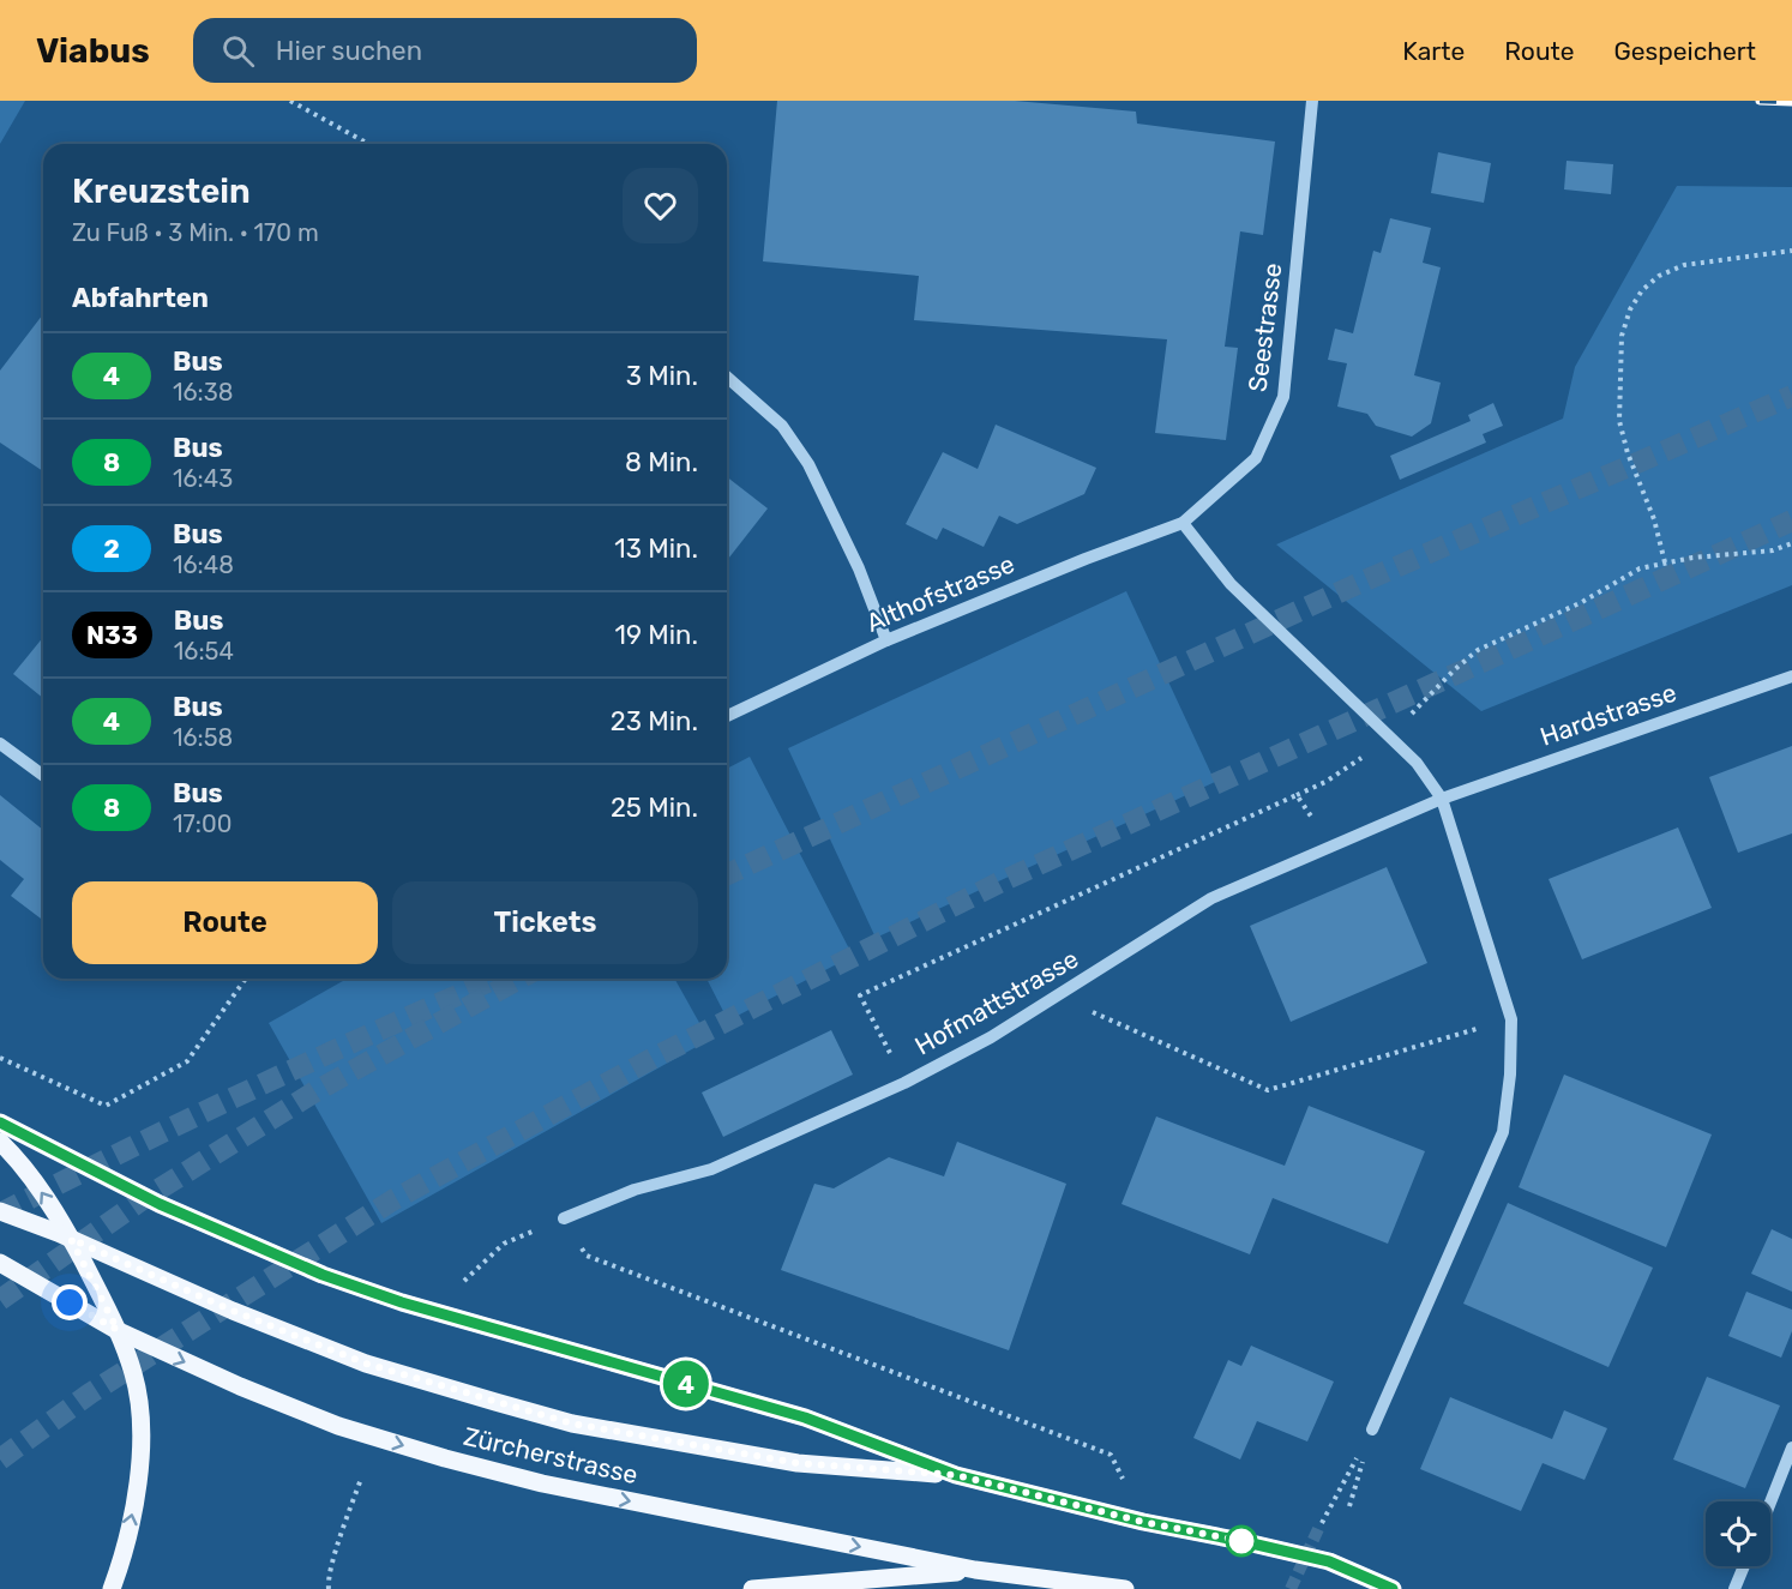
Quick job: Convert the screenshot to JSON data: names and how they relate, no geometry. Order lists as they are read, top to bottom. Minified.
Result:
{"streets":{"main road":["Zürcherstrasse"],"street":["Seestrasse","Althofstrasse","Hardstrasse","Hofmattstrasse"]},"crossings":[["Seestrasse","Althofstrasse"],["Hardstrasse","Hofmattstrasse"]],"lines":["bus line 4"],"page":{"header":"Viabus","search":"Hier suchen","nav":["Karte","Route","Gespeichert"],"on_map":"4","heading":[["Kreuzstein","Zu Fuß · 3 Min. · 170 m"],"Abfahrten"],"list":[{"mark":"4","name":"Bus","note":"16:38","value":"3 Min."},{"mark":"8","name":"Bus","note":"16:43","value":"8 Min."},{"mark":"2","name":"Bus","note":"16:48","value":"13 Min."},{"mark":"N33","name":"Bus","note":"16:54","value":"19 Min."},{"mark":"4","name":"Bus","note":"16:58","value":"23 Min."},{"mark":"8","name":"Bus","note":"17:00","value":"25 Min."}],"buttons":["Route","Tickets"]}}
